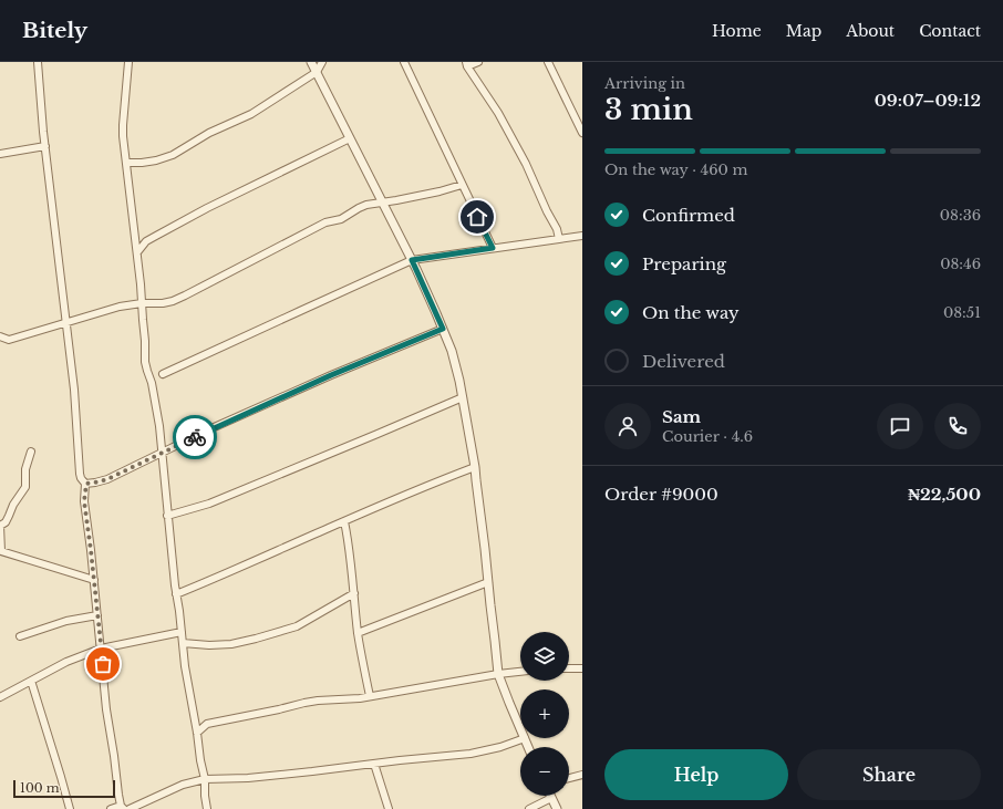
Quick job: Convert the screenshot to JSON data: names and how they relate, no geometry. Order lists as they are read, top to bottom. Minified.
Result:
{"scale_bar":"100 m","page":{"header":"Bitely","nav":["Home","Map","About","Contact"],"heading":["3 min","Arriving in","09:07–09:12"],"panel":["Sam","Courier · 4.6","Order #9000","₦22,500"],"bar":"On the way · 460 m","list":[["Confirmed","08:36"],["Preparing","08:46"],["On the way","08:51"],"Delivered"],"map_buttons":["+","−"],"buttons":["Help","Share"],"scale":"100 m"}}
